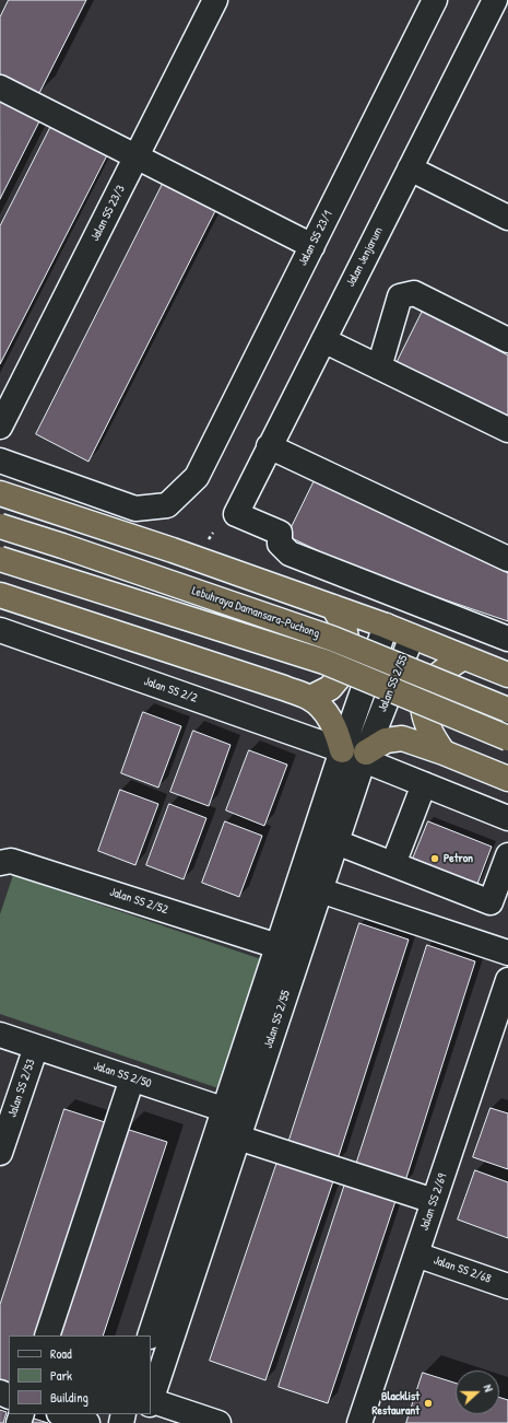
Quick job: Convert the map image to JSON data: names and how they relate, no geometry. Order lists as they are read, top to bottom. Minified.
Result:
{"streets":{"highway":["Lebuhraya Damansara–Puchong"],"street":["Jalan SS 23/3","Jalan SS 23/1","Jalan Jenjarum","Jalan SS 2/55","Jalan SS 2/2","Jalan SS 2/52","Jalan SS 2/50","Jalan SS 2/53","Jalan SS 2/69","Jalan SS 2/68"]},"crossings":[["Jalan SS 2/55","Jalan SS 2/2"],["Jalan SS 2/55","Jalan SS 2/52"],["Jalan SS 2/55","Jalan SS 2/50"],["Jalan SS 2/50","Jalan SS 2/53"],["Jalan SS 2/50","Jalan SS 2/69"],["Jalan SS 2/69","Jalan SS 2/68"]],"places":["Petron","Blacklist Restaurant"],"legend":["Road","Park","Building"],"north":"right"}
